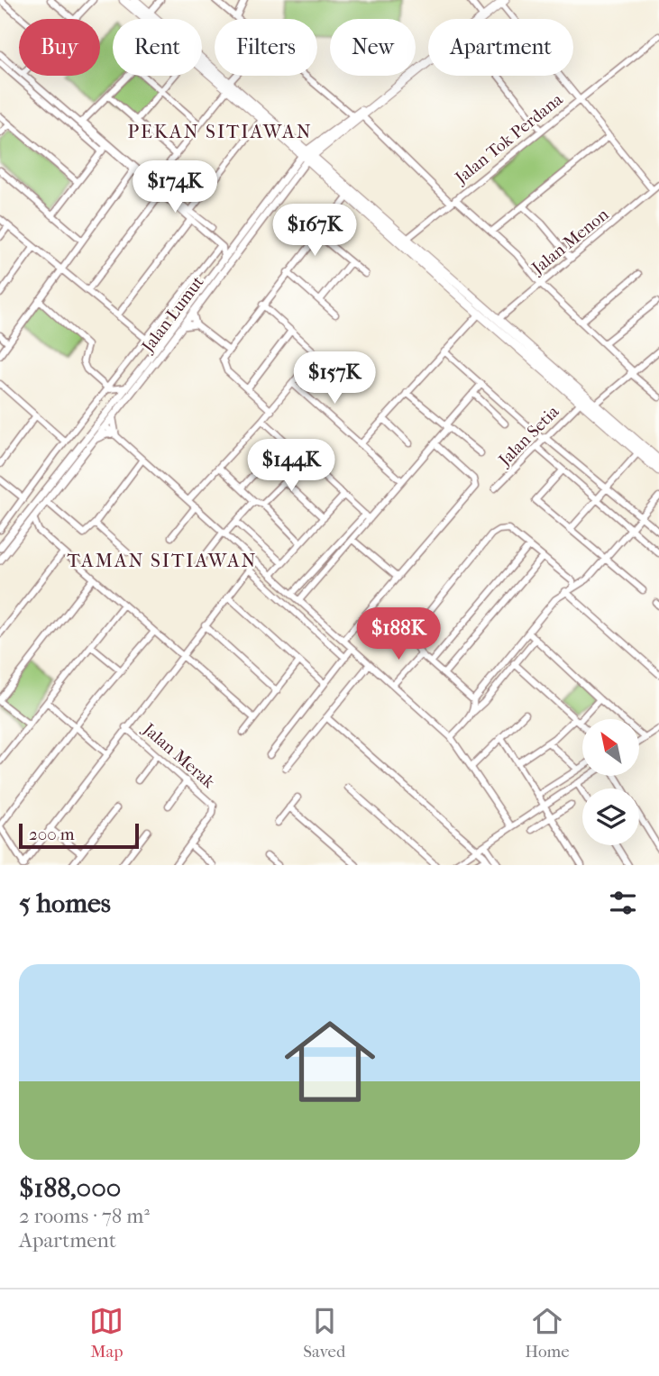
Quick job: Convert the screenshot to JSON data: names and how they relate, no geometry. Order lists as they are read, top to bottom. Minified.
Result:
{"streets":{"highway":["Jalan Lumut"],"street":["Jalan Tok Perdana","Jalan Menon","Jalan Setia","Jalan Merak"]},"districts":["PEKAN SITIAWAN","TAMAN SITIAWAN"],"scale_bar":"200 m","north":"top left","page":{"chip":["Buy","Rent","Filters","New","Apartment"],"price":["$174K","$167K","$157K","$144K","$188K"],"scale":"200 m","heading":"5 homes","list":[{"name":"$188,000","note":"2 rooms · 78 m² · Apartment"}],"tabs":["Map","Saved","Home"]}}
